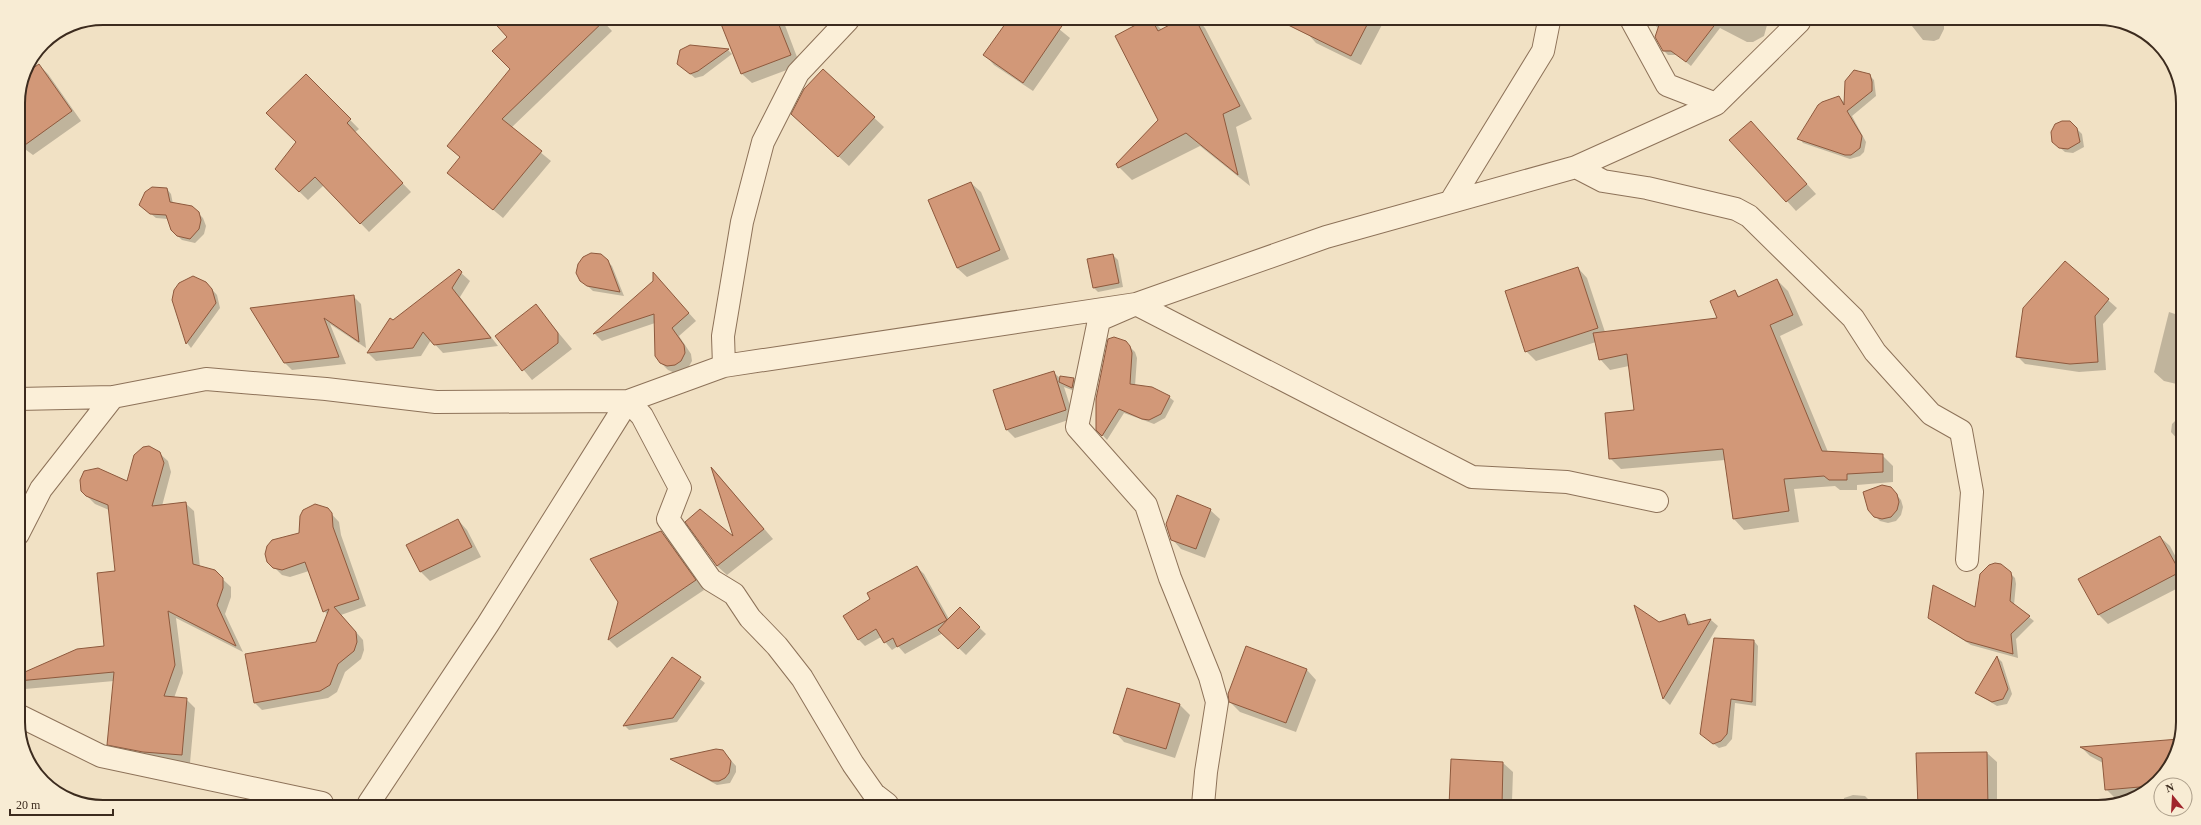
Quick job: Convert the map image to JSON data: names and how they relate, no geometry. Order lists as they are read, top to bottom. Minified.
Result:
{"scale_bar":"20 m","north":"top"}
